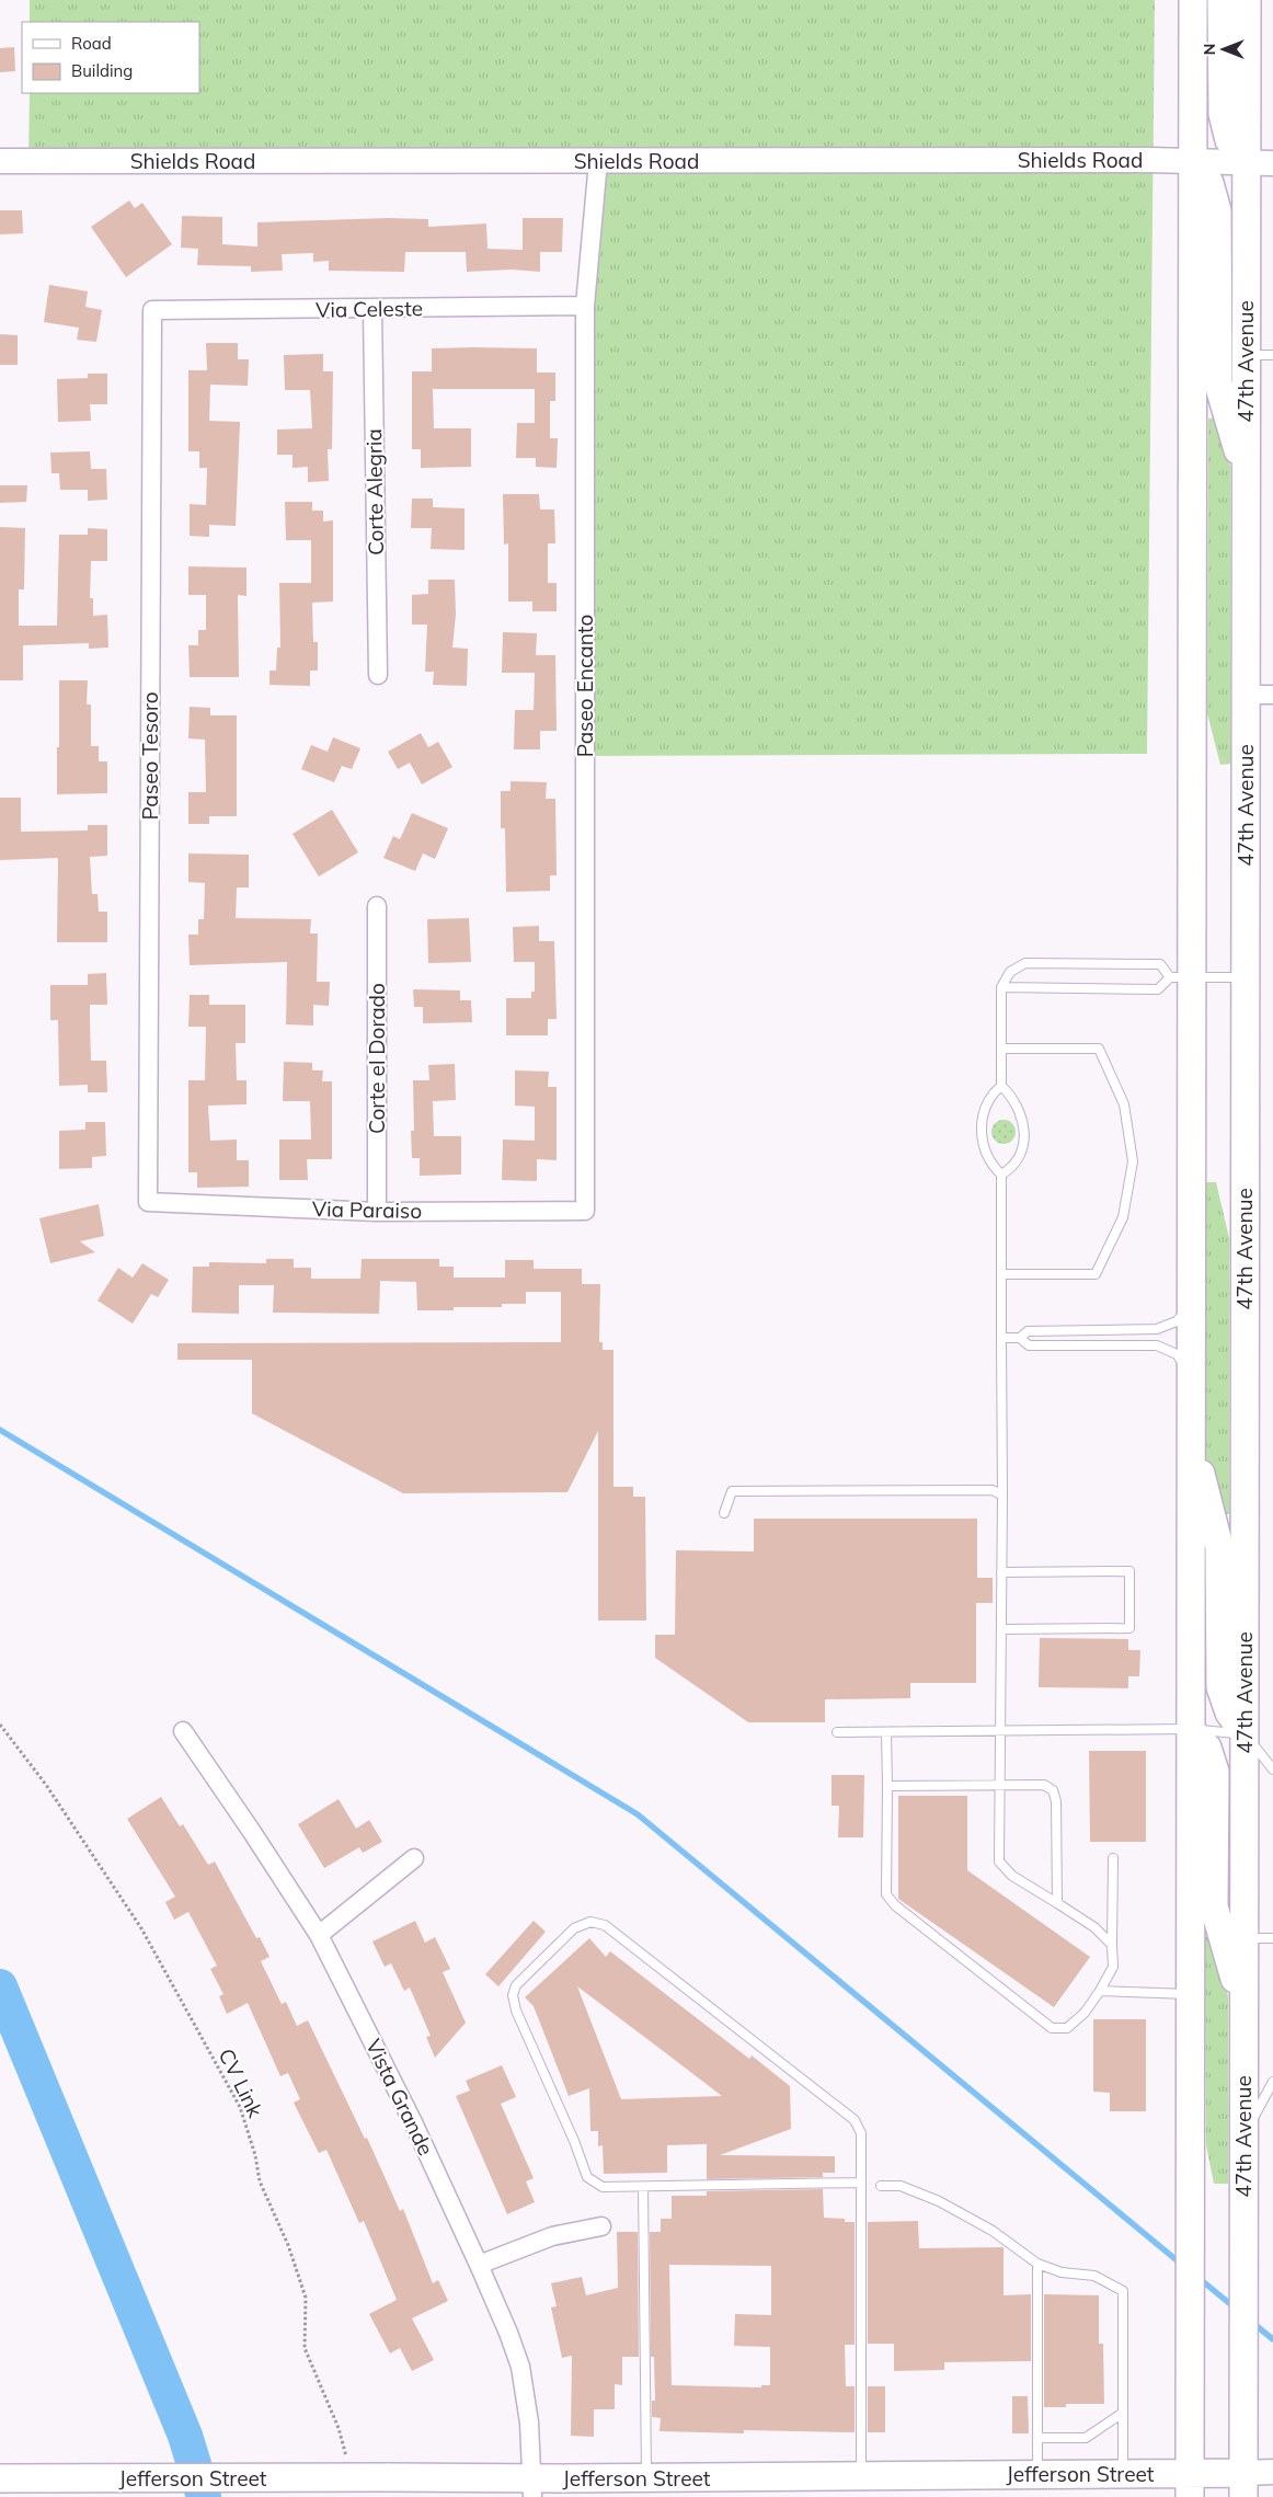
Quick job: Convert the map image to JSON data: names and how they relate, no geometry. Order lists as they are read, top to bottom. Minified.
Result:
{"streets":{"main road":["47th Avenue","Jefferson Street"],"street":["Shields Road","Via Celeste","Corte Alegria","Paseo Encanto","Paseo Tesoro","Corte el Dorado","Via Paraiso","Vista Grande"],"path":["CV Link"]},"crossings":[["Shields Road","47th Avenue"],["Shields Road","Paseo Encanto"],["Via Celeste","Corte Alegria"],["Via Celeste","Paseo Encanto"],["Via Celeste","Paseo Tesoro"],["47th Avenue","Jefferson Street"],["Paseo Encanto","Via Paraiso"],["Paseo Tesoro","Via Paraiso"],["Corte el Dorado","Via Paraiso"],["Vista Grande","Jefferson Street"]],"legend":["Road","Building"],"north":"left"}
